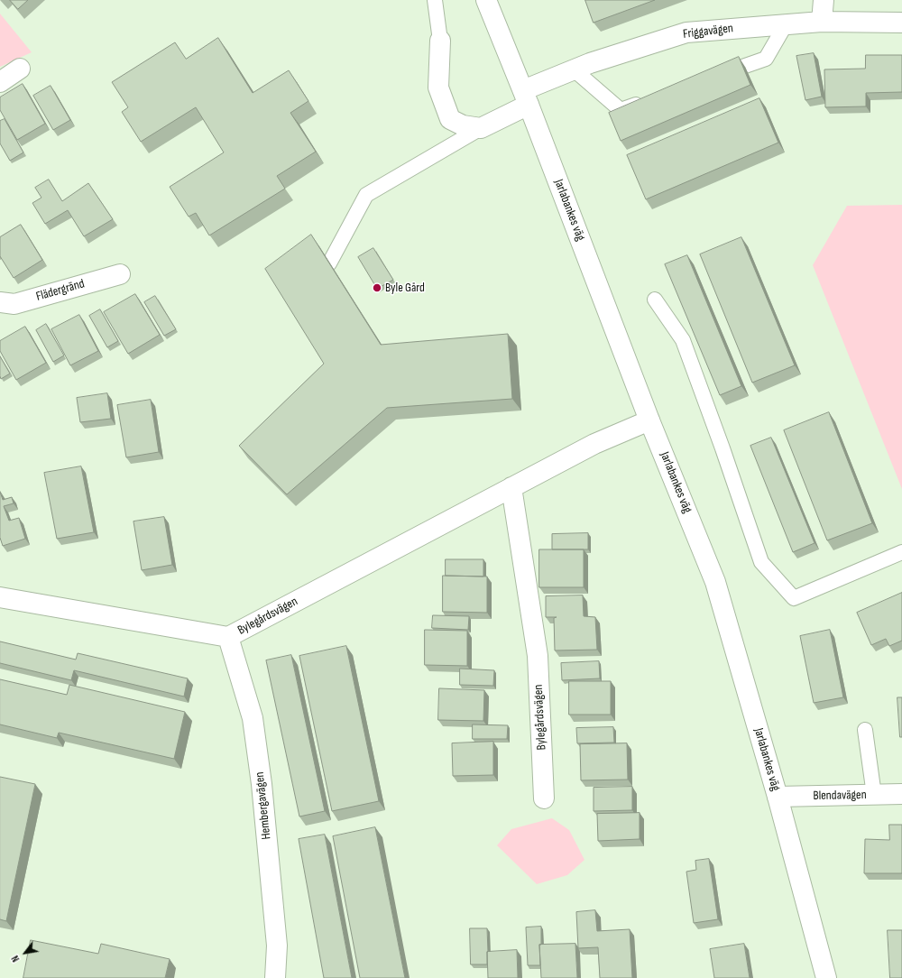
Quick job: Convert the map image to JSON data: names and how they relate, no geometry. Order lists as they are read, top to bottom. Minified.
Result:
{"streets":{"street":["Friggavägen","Jarlabankes väg","Flädergränd","Bylegårdsvägen","Blendavägen","Hembergavägen"]},"crossings":[["Friggavägen","Jarlabankes väg"],["Jarlabankes väg","Bylegårdsvägen"],["Jarlabankes väg","Blendavägen"],["Bylegårdsvägen","Hembergavägen"]],"places":["Byle Gård"],"north":"bottom left"}
